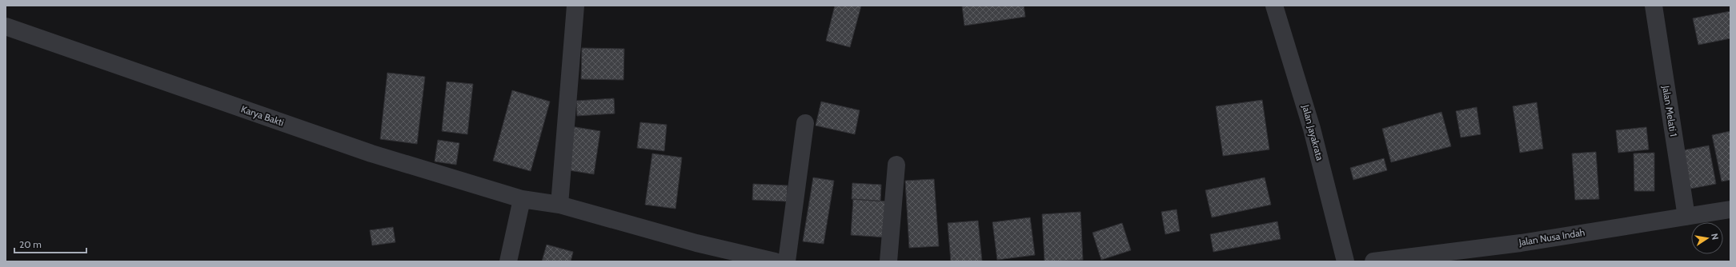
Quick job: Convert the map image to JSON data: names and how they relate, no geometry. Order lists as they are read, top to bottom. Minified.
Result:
{"streets":{"street":["Jalan Melati 1","Karya Bakti","Jalan Jayakrata","Jalan Nusa Indah"]},"crossings":[["Jalan Melati 1","Jalan Nusa Indah"]],"scale_bar":"20 m","north":"right"}
